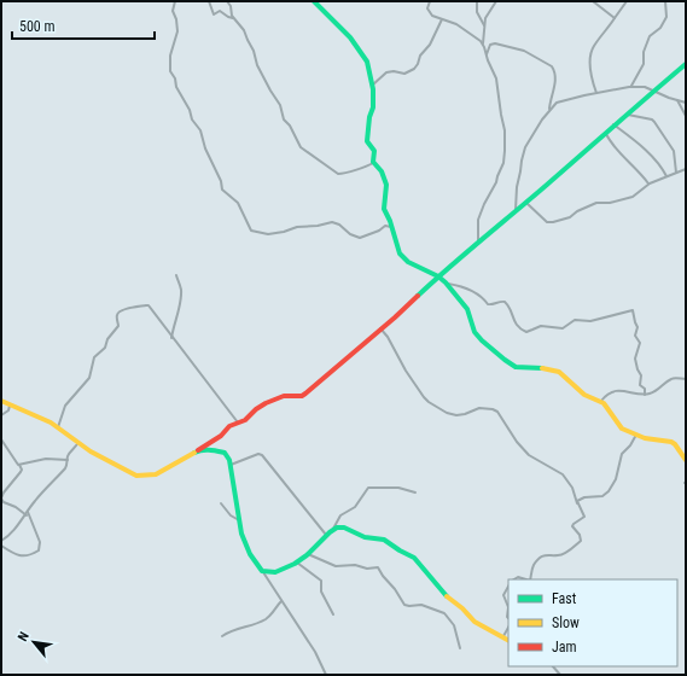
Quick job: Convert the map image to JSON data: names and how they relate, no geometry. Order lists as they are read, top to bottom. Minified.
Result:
{"legend":["Fast","Slow","Jam"],"scale_bar":"500 m","north":"top left"}
